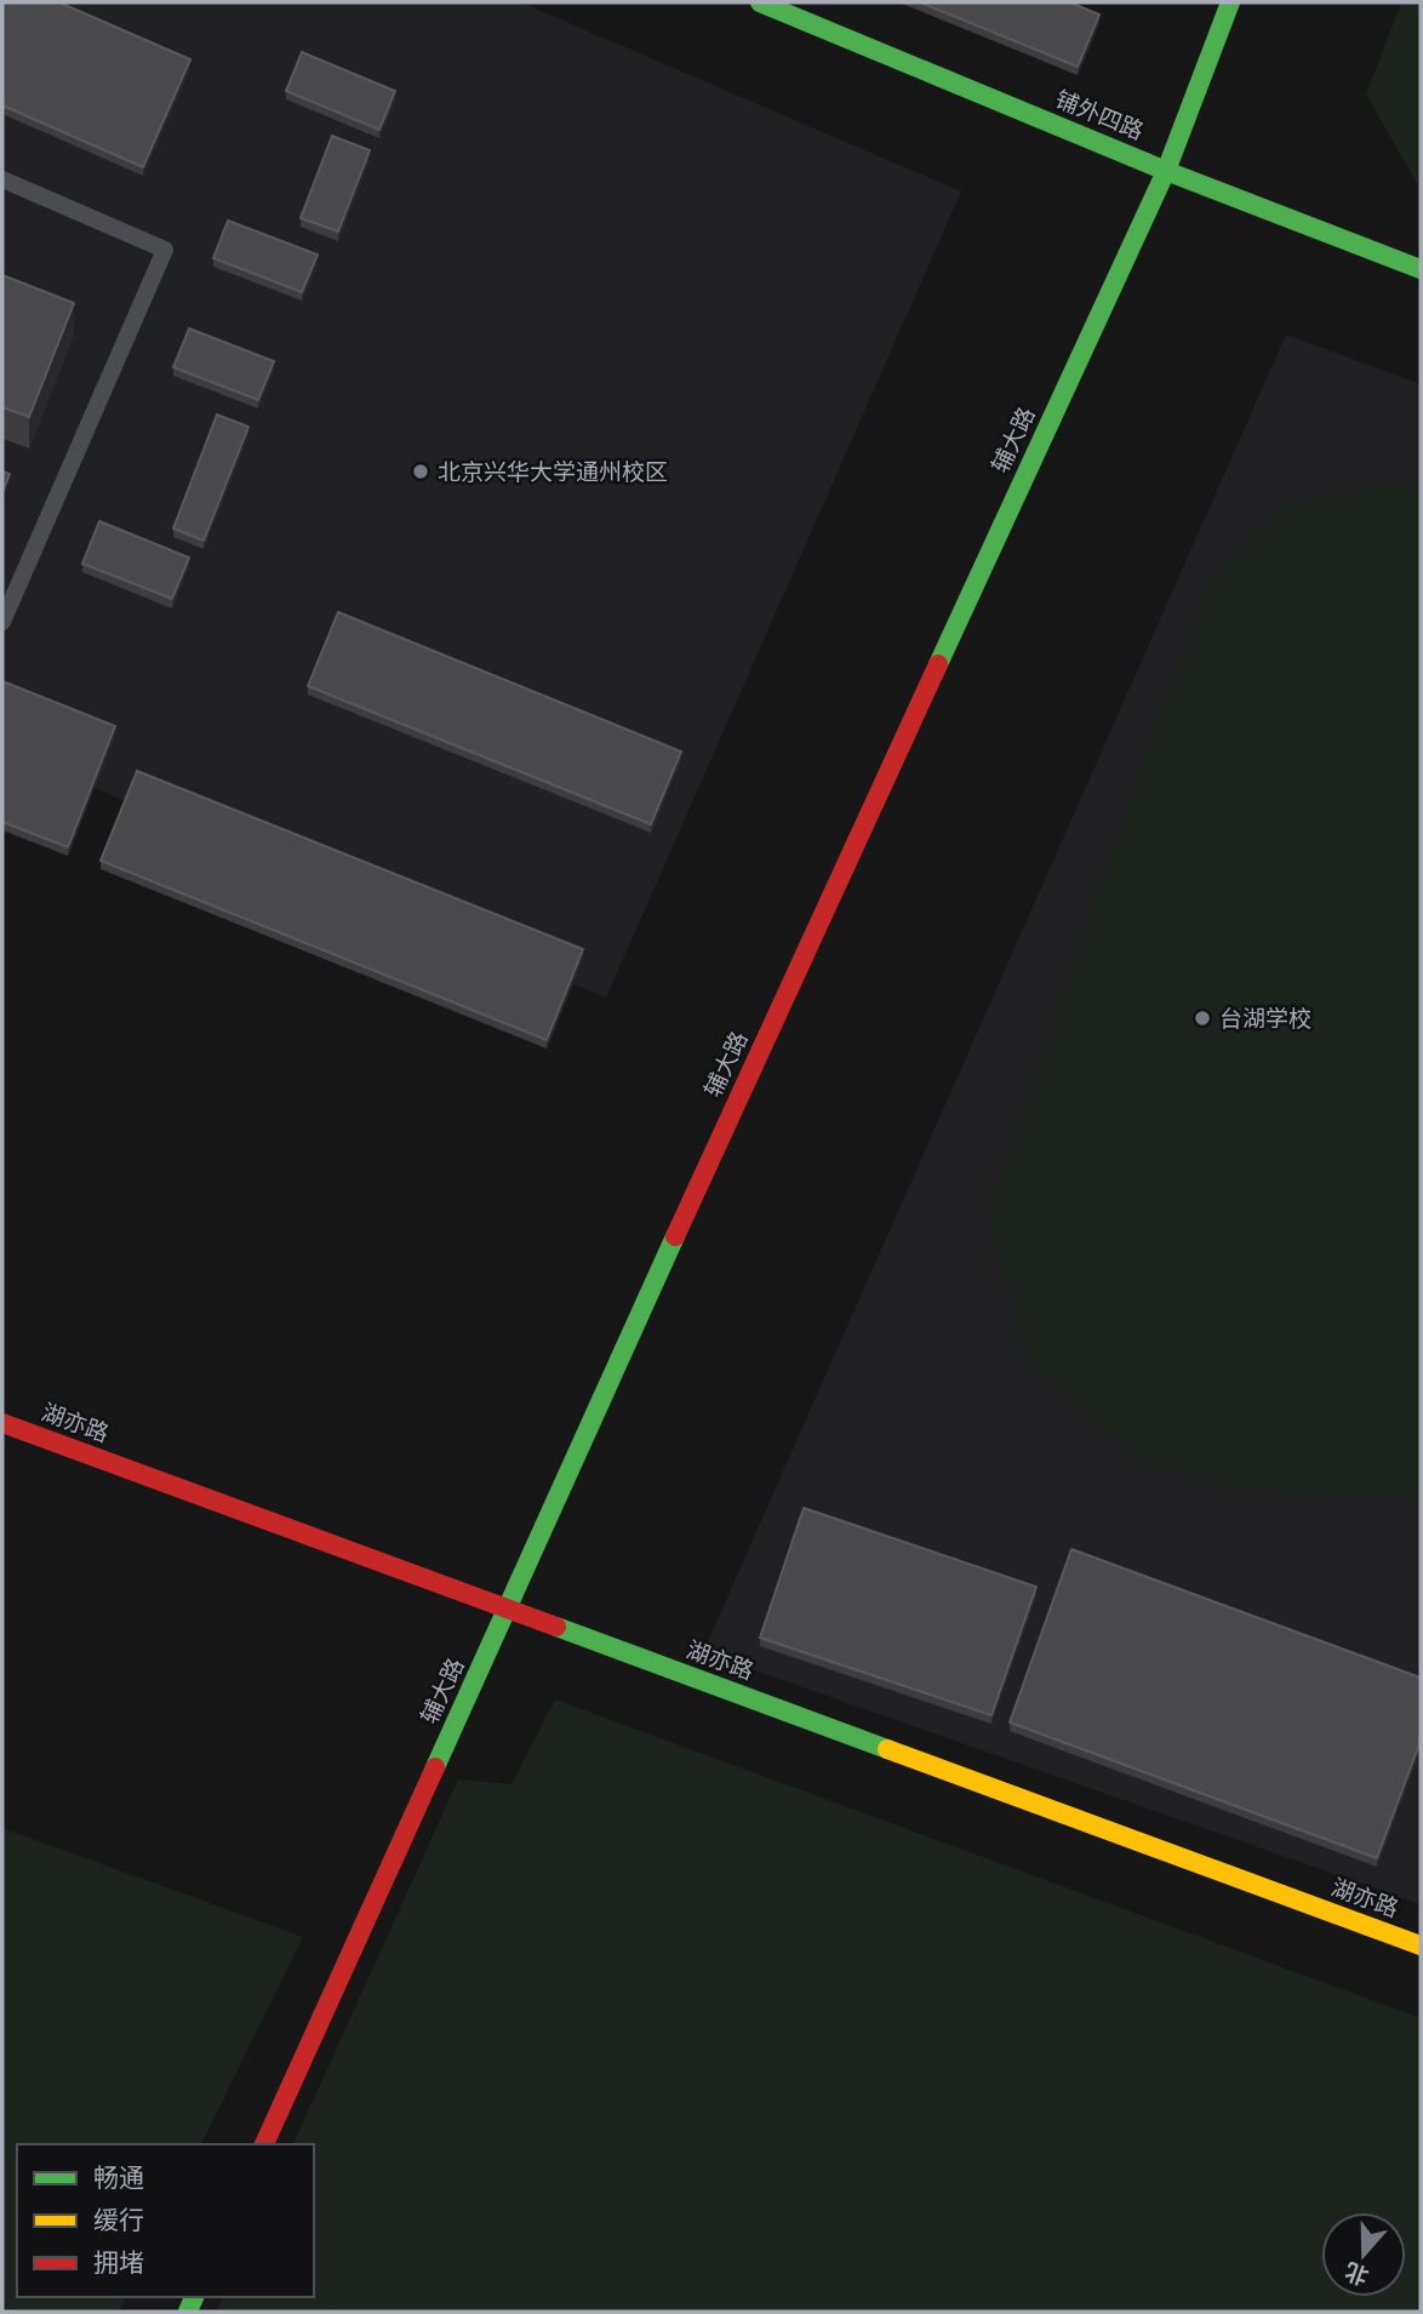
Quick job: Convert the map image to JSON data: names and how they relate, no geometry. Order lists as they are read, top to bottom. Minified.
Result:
{"streets":{"main road":["铺外四路","辅大路","湖亦路"]},"crossings":[["铺外四路","辅大路"],["辅大路","湖亦路"]],"places":["北京兴华大学通州校区","台湖学校"],"legend":["畅通","缓行","拥堵"],"north":"bottom"}
